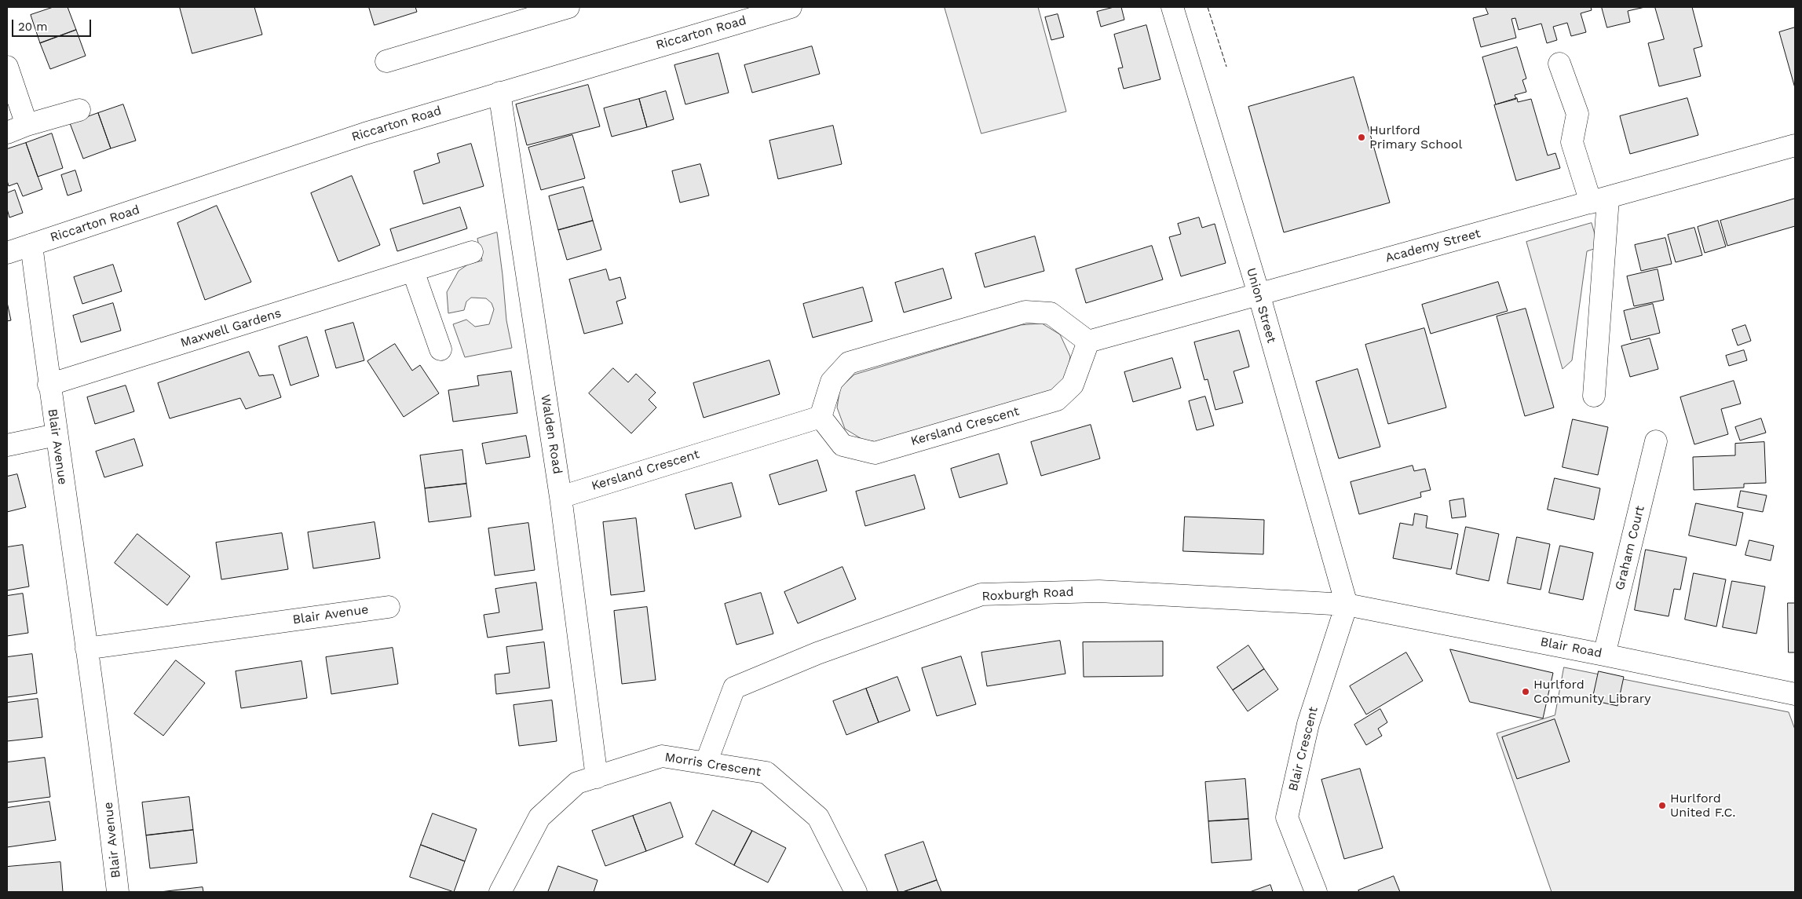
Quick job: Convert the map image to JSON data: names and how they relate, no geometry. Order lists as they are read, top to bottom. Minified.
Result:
{"streets":{"street":["Riccarton Road","Academy Street","Union Street","Maxwell Gardens","Kersland Crescent","Walden Road","Blair Avenue","Graham Court","Roxburgh Road","Blair Road","Blair Crescent","Morris Crescent"]},"crossings":[["Riccarton Road","Walden Road"],["Riccarton Road","Blair Avenue"],["Academy Street","Union Street"],["Union Street","Roxburgh Road"],["Union Street","Blair Road"],["Union Street","Blair Crescent"],["Maxwell Gardens","Blair Avenue"],["Kersland Crescent","Walden Road"],["Walden Road","Morris Crescent"],["Graham Court","Blair Road"],["Roxburgh Road","Blair Road"],["Roxburgh Road","Blair Crescent"],["Roxburgh Road","Morris Crescent"],["Blair Road","Blair Crescent"]],"places":["Hurlford Primary School","Hurlford Community Library","Hurlford United F.C."],"scale_bar":"20 m"}
